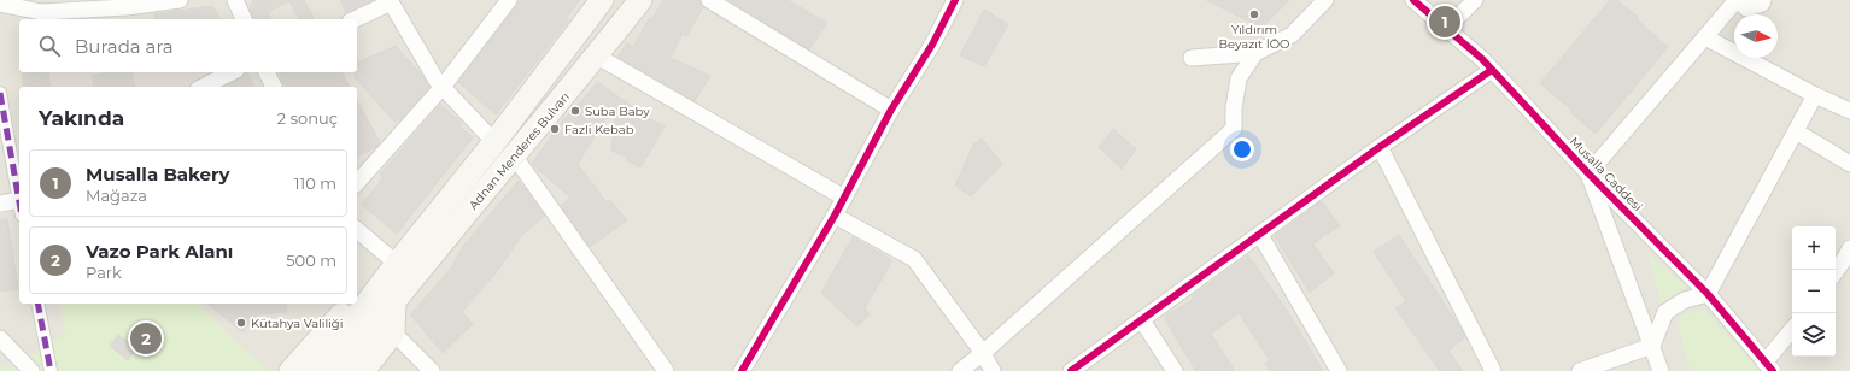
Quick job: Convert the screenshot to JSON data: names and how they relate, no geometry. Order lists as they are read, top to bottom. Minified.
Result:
{"streets":{"main road":["Adnan Menderes Bulvarı"],"street":["Musalla Caddesi"]},"places":["Yıldırım Beyazıt İÖO","Suba Baby","Fazli Kebab","Kütahya Valiliği"],"north":"right","page":{"pins":["1","2"],"search":"Burada ara","heading":["Yakında","2 sonuç"],"list":[{"mark":"1","name":"Musalla Bakery","note":"Mağaza","value":"110 m"},{"mark":"2","name":"Vazo Park Alanı","note":"Park","value":"500 m"}],"map_buttons":["+","−"]}}
